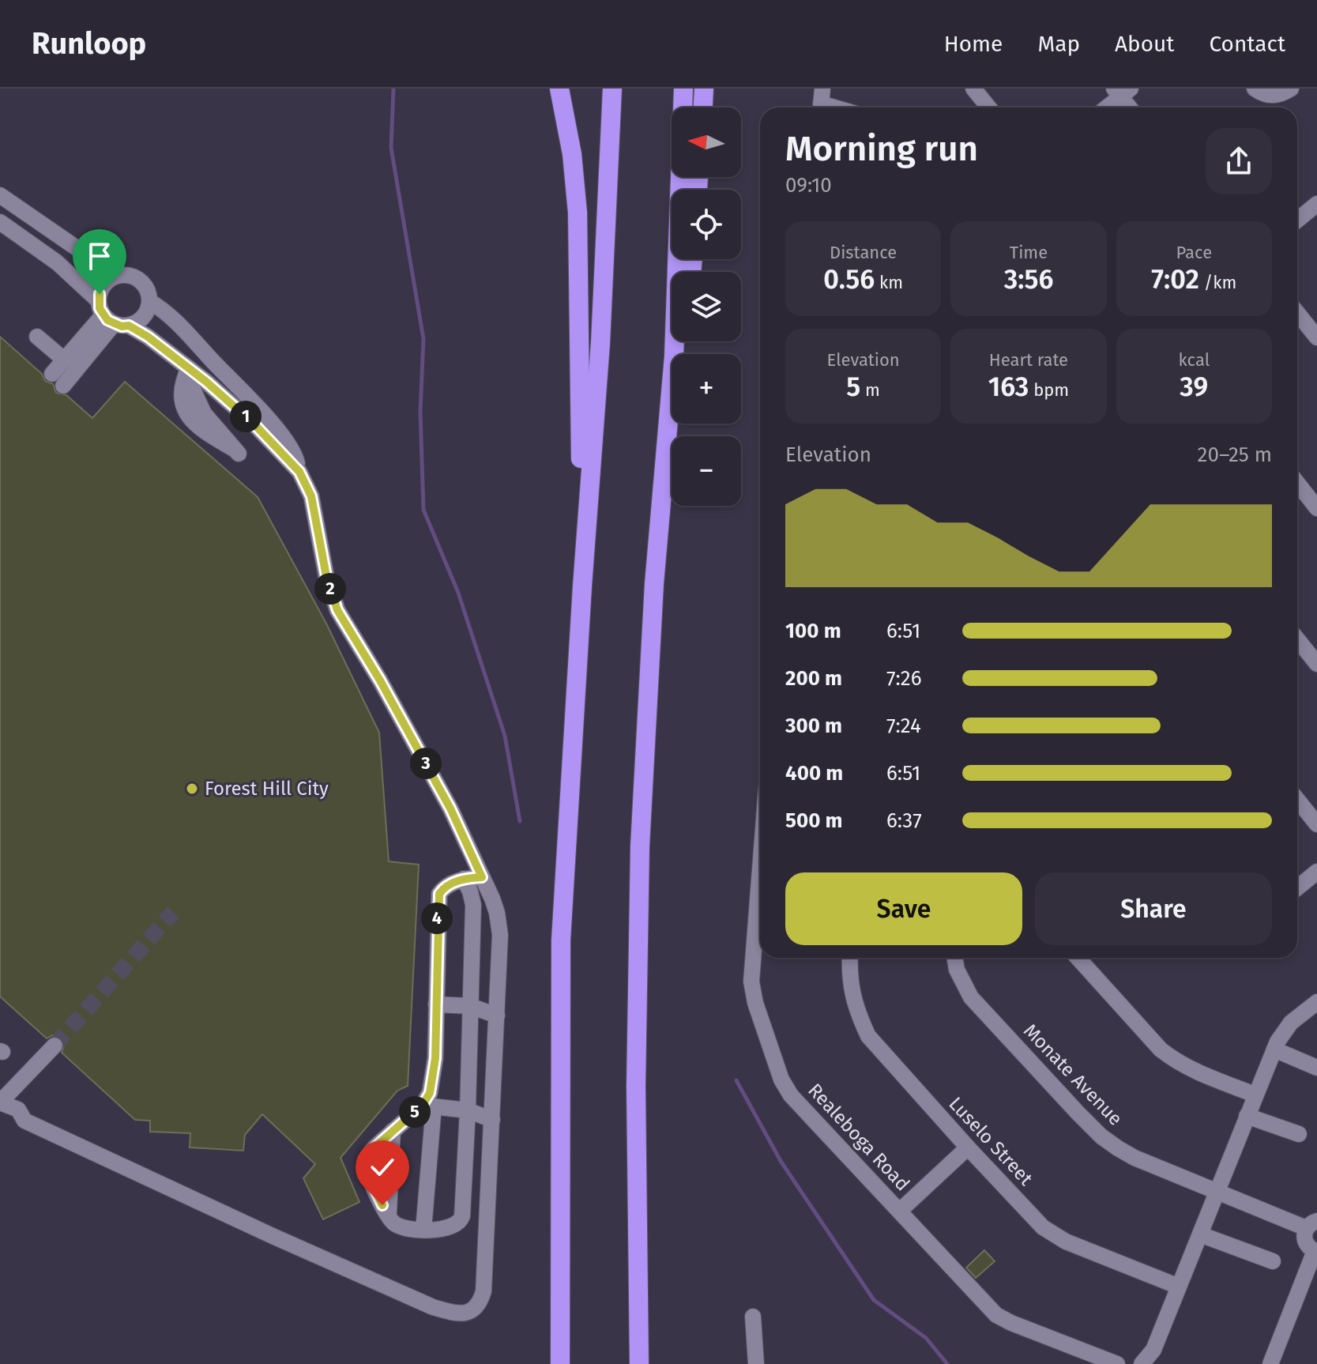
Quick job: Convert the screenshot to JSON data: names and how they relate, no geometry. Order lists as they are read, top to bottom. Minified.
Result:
{"streets":{"street":["Monate Avenue","Realeboga Road","Luselo Street"]},"places":["Forest Hill City"],"north":"left","page":{"header":"Runloop","nav":["Home","Map","About","Contact"],"map_buttons":["+","−"],"heading":["Morning run","09:10"],"stats":[["Distance","0.56 km"],["Time","3:56"],["Pace","7:02 /km"],["Elevation","5 m"],["Heart rate","163 bpm"],["kcal","39"]],"pins":["1","2","3","4","5"],"chart":["Elevation","20–25 m"],"list":[{"name":"100 m","note":"6:51"},{"name":"200 m","note":"7:26"},{"name":"300 m","note":"7:24"},{"name":"400 m","note":"6:51"},{"name":"500 m","note":"6:37"}],"buttons":["Save","Share"]}}
